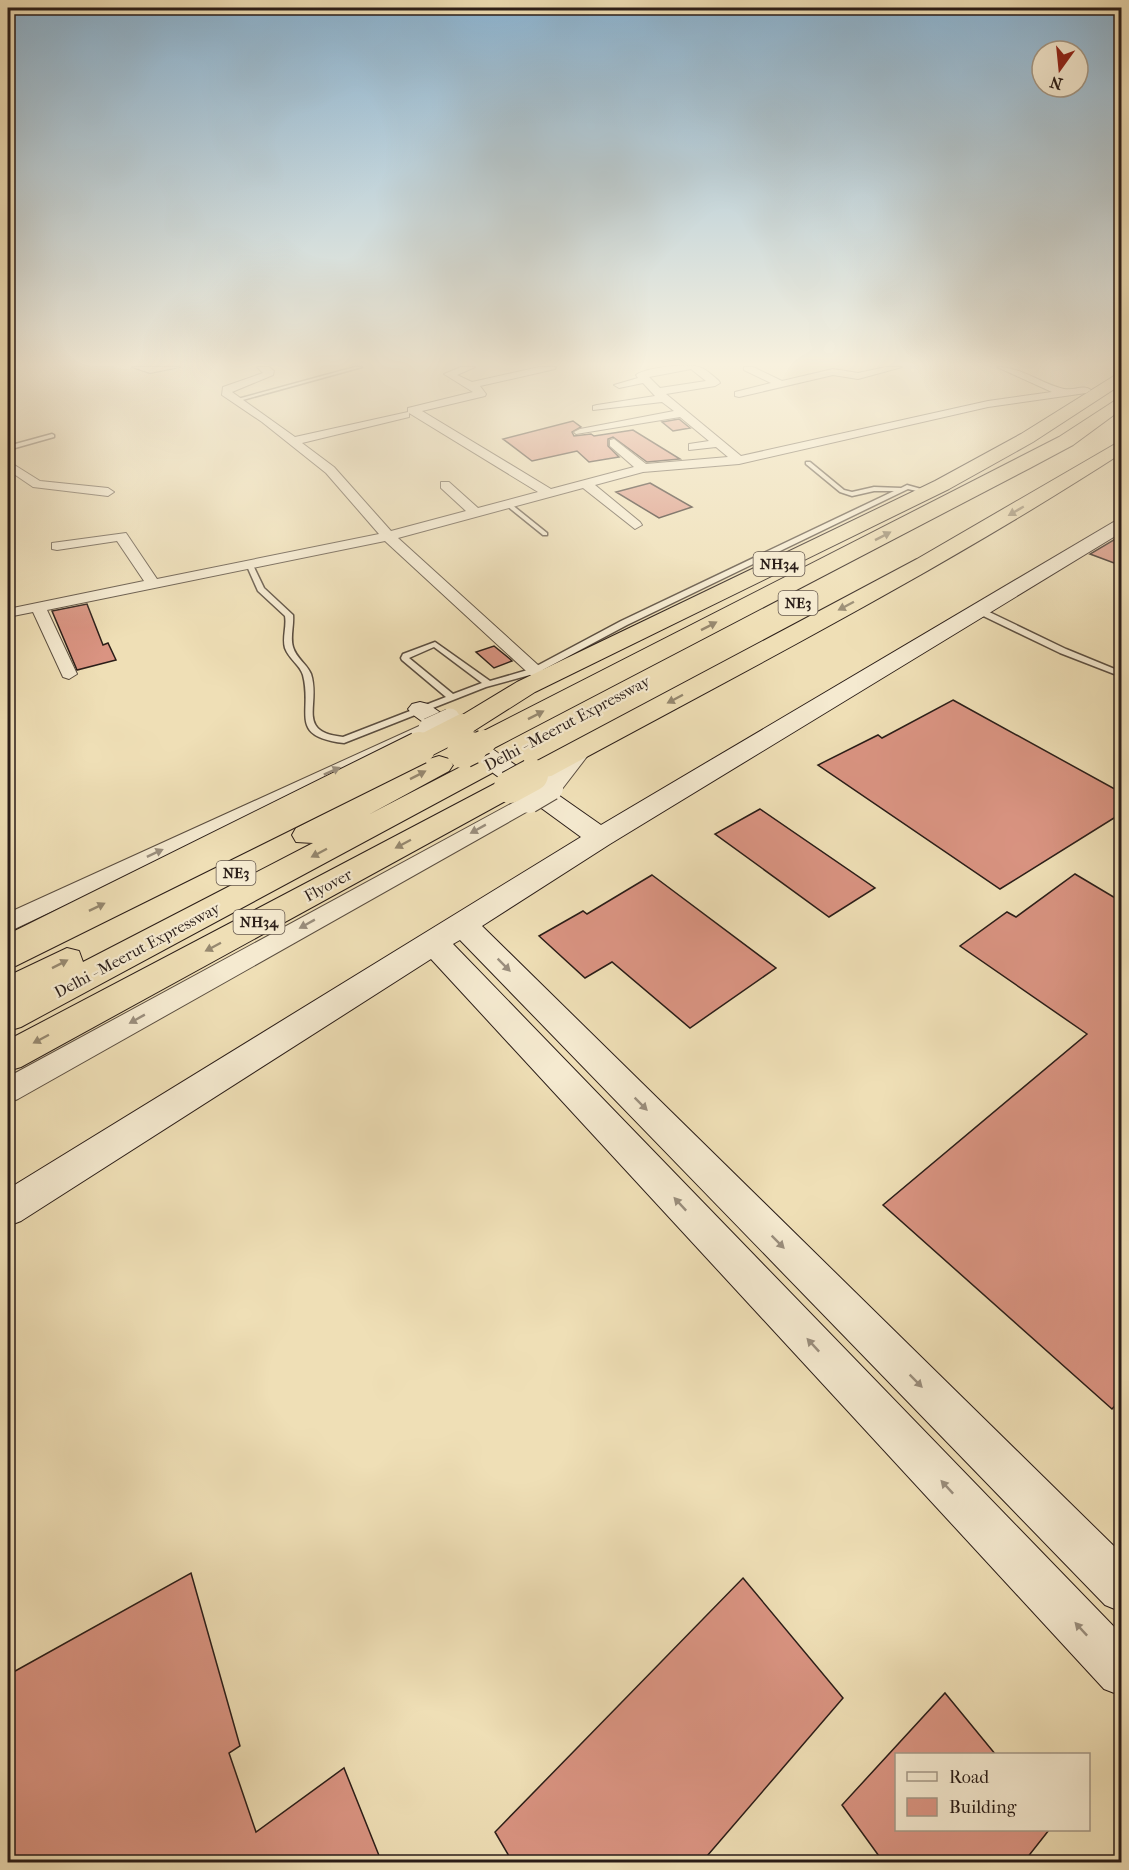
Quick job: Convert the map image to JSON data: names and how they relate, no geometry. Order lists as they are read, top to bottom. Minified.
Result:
{"streets":{"highway":["NH34","NE3","Delhi - Meerut Expressway","Flyover"]},"crossings":[["NH34","Delhi - Meerut Expressway"]],"legend":["Road","Building"],"north":"bottom"}
